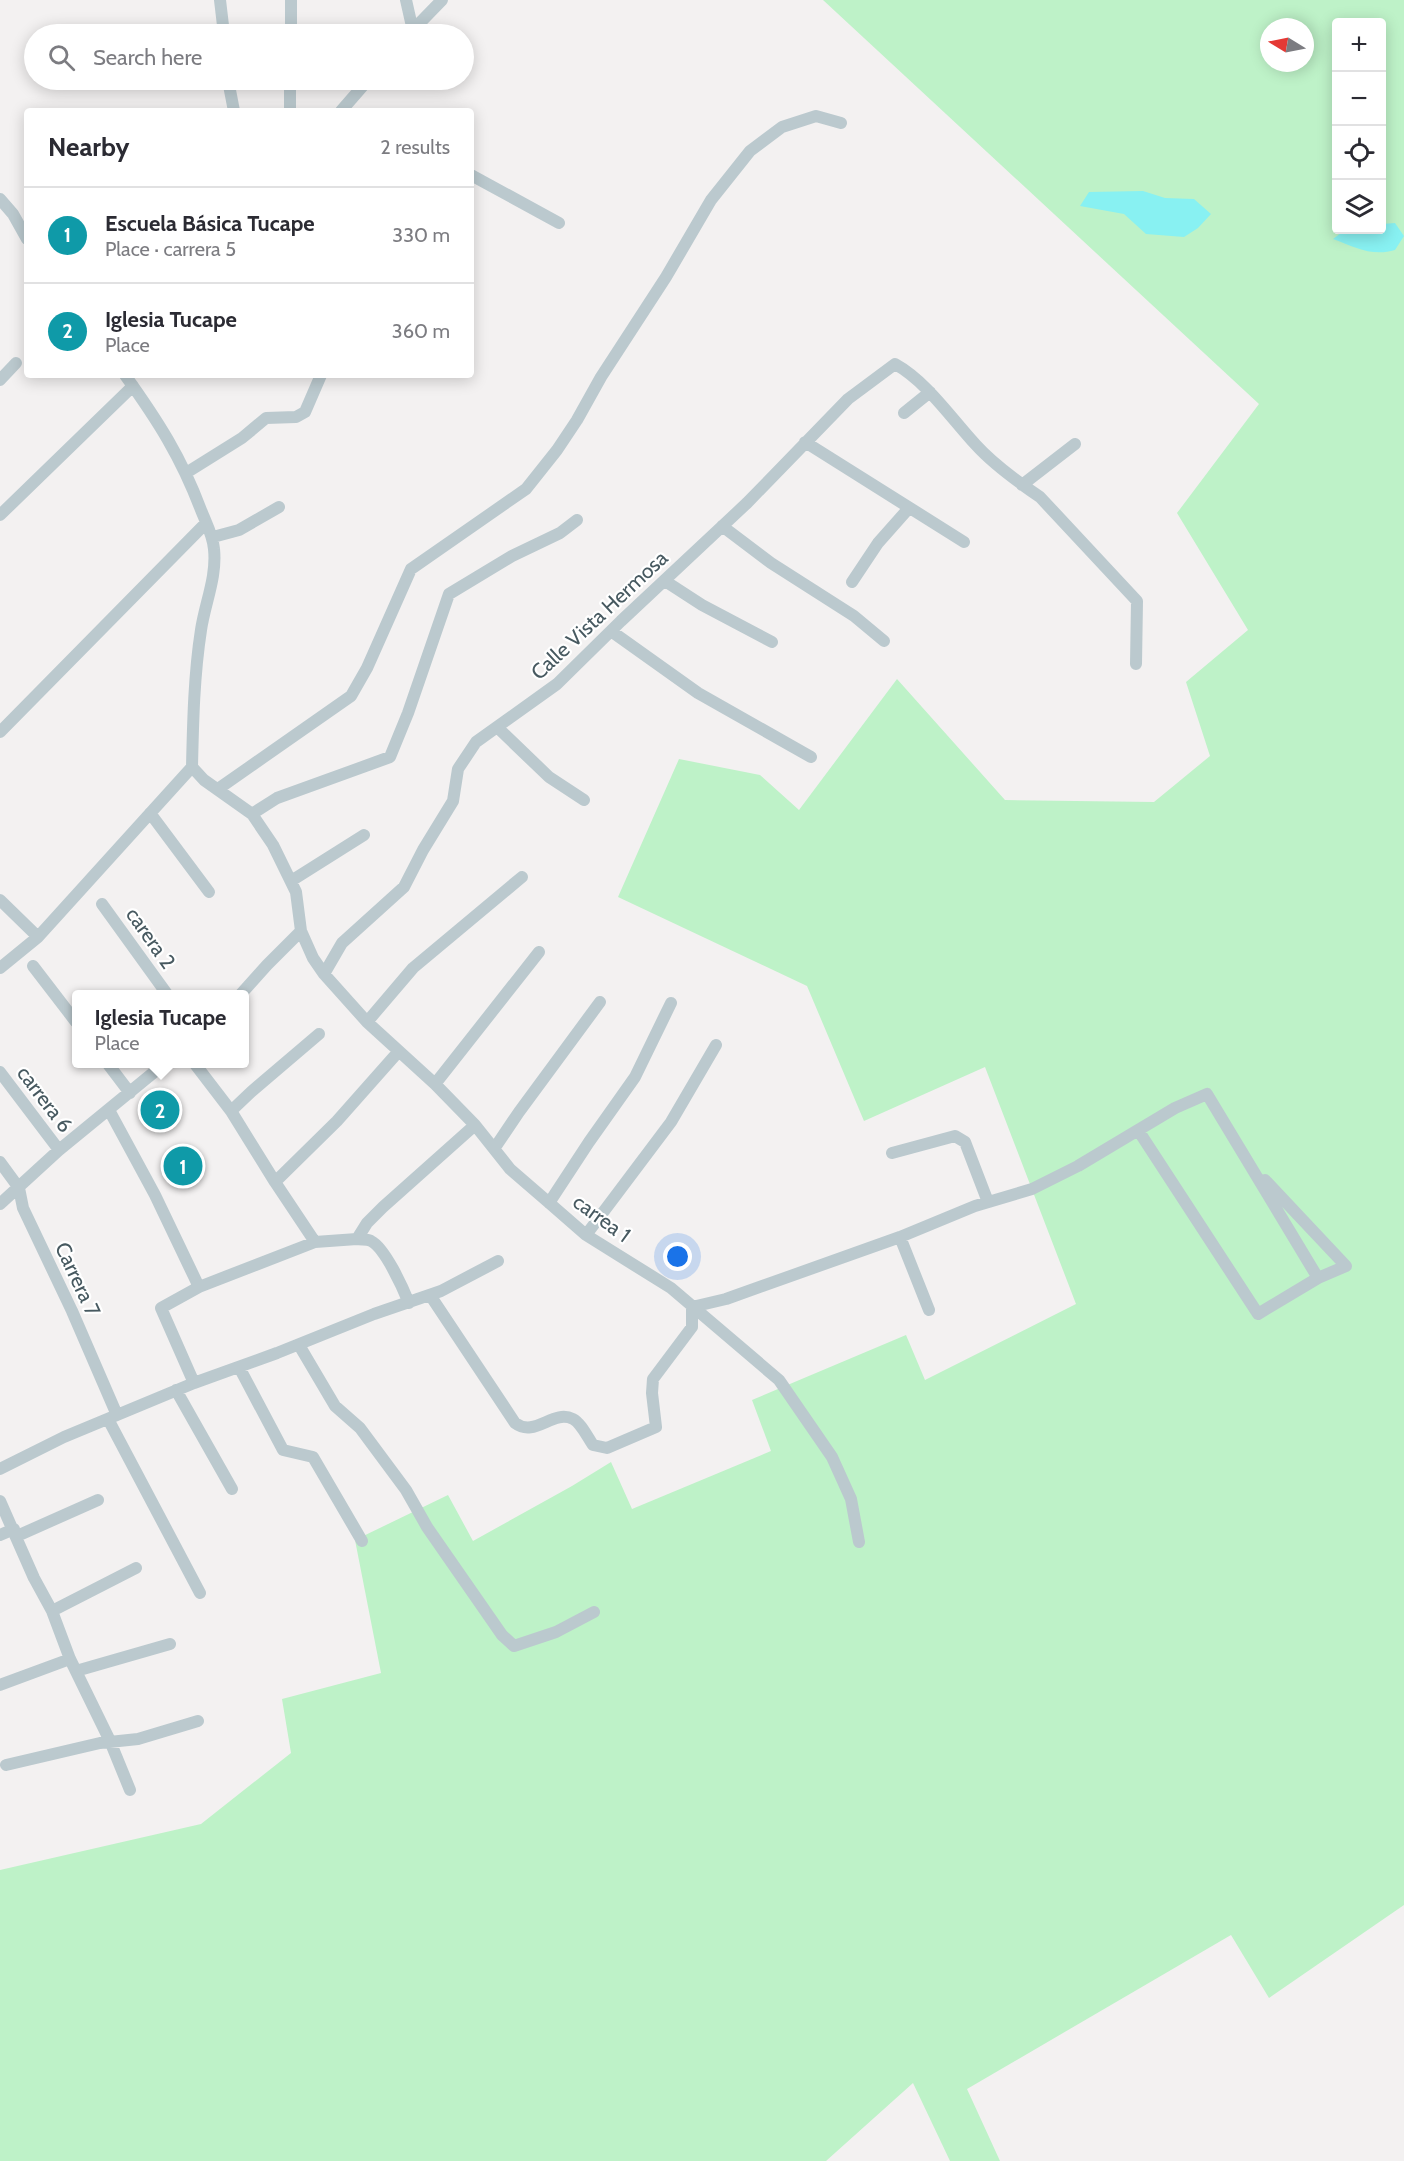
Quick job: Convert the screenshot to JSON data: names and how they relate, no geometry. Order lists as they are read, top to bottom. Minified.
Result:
{"streets":{"street":["Calle Vista Hermosa","carera 2","carrera 6","carrea 1","Carrera 7"]},"crossings":[["Calle Vista Hermosa","carrea 1"]],"north":"left","page":{"map_buttons":["+","−"],"search":"Search here","heading":["Nearby","2 results"],"list":[{"mark":"1","name":"Escuela Básica Tucape","note":"Place · carrera 5","value":"330 m"},{"mark":"2","name":"Iglesia Tucape","note":"Place","value":"360 m"}],"popup":["Iglesia Tucape","Place"],"pins":["2","1"]}}
